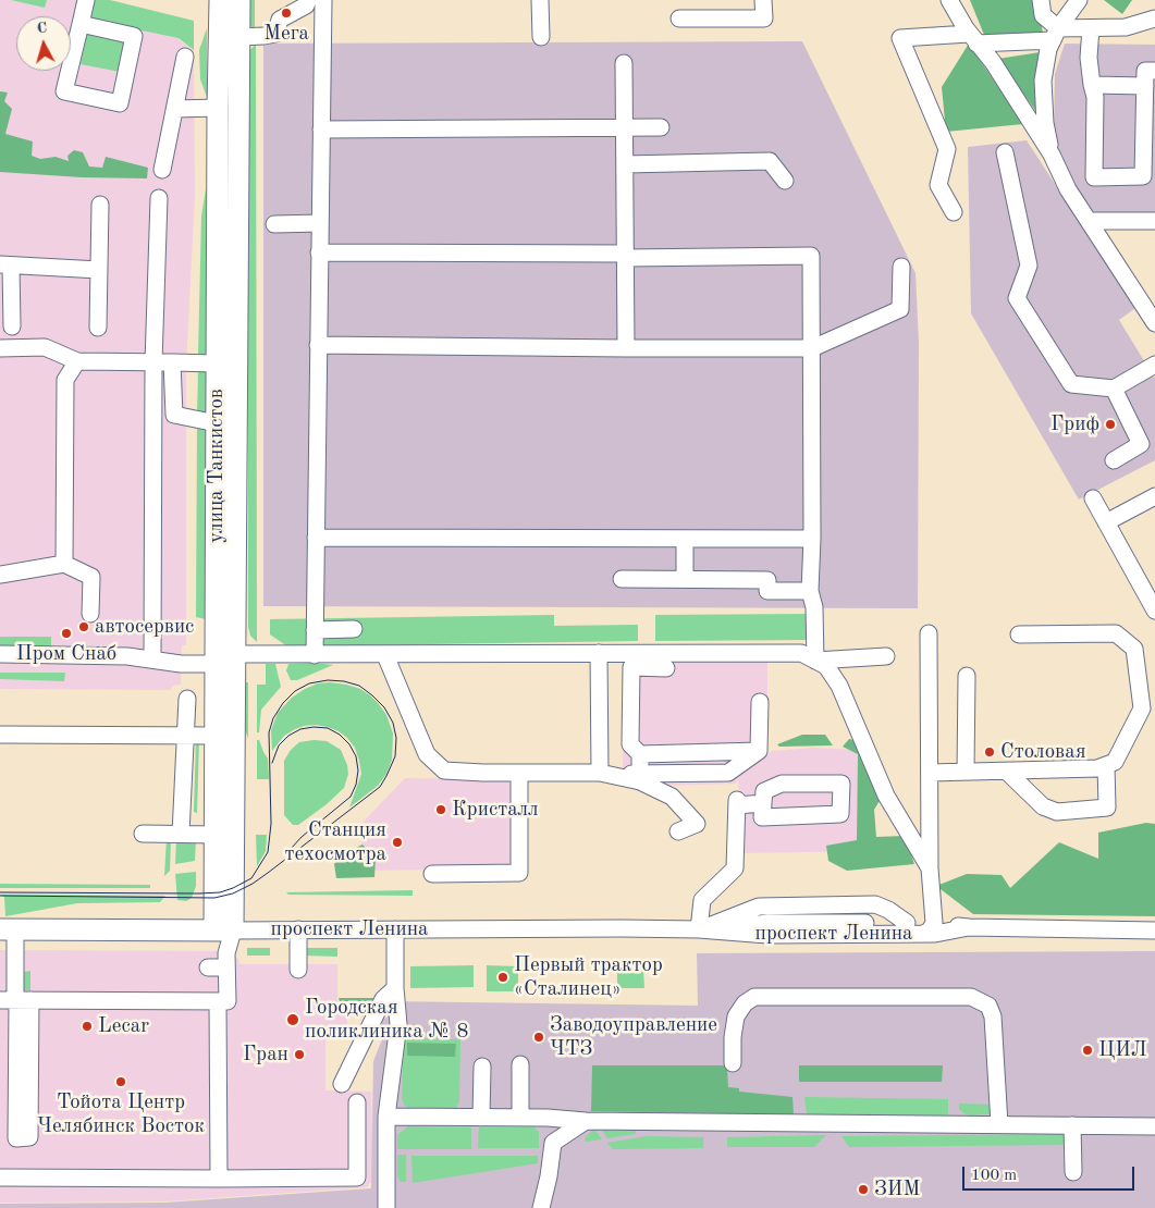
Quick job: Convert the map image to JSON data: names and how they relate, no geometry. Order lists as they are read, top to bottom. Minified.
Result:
{"streets":{"main road":["улица Танкистов","проспект Ленина"]},"crossings":[["улица Танкистов","проспект Ленина"]],"places":["Мега","Гриф","автосервис","Пром Снаб","Столовая","Кристалл","Станция техосмотра","Первый трактор «Сталинец»","Городская поликлиника № 8","Lecar","Заводоуправление ЧТЗ","ЦИЛ","Гран","Тойота Центр Челябинск Восток","ЗИМ"],"scale_bar":"100 m","north":"top"}
